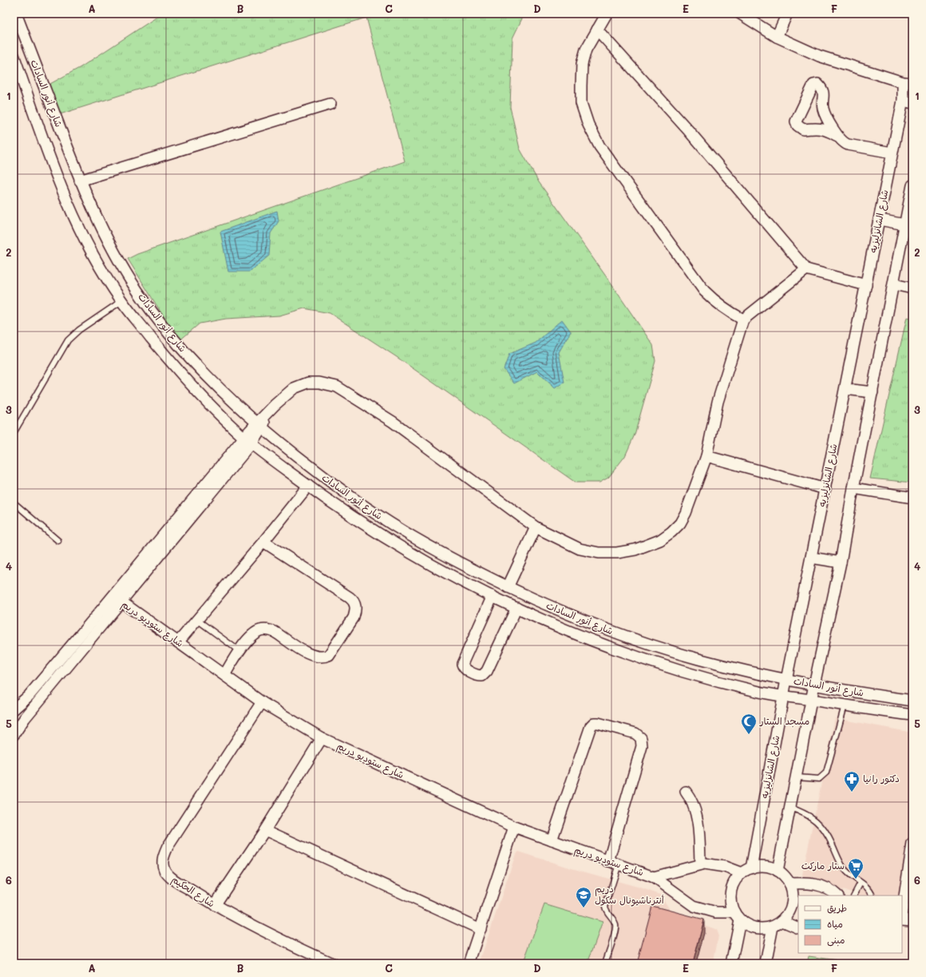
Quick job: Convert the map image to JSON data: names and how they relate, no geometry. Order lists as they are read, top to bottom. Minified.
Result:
{"streets":{"street":["شارع أنور السادات","شارع الشانزليزيه","شارع ستوديو دريم","شارع الحكيم"]},"crossings":[["شارع أنور السادات","شارع الشانزليزيه"],["شارع الشانزليزيه","شارع ستوديو دريم"],["شارع ستوديو دريم","شارع الحكيم"]],"places":{"mosque":["مسجد الستار"],"pharmacy":["دكتور رانيا"],"supermarket":["ستار ماركت"],"school or university":["دريم أنترناشيونال سكول"]},"legend":["طريق","مياه","مبنى"],"grid":{"columns":["A","B","C","D","E","F"],"rows":["1","2","3","4","5","6"]}}
